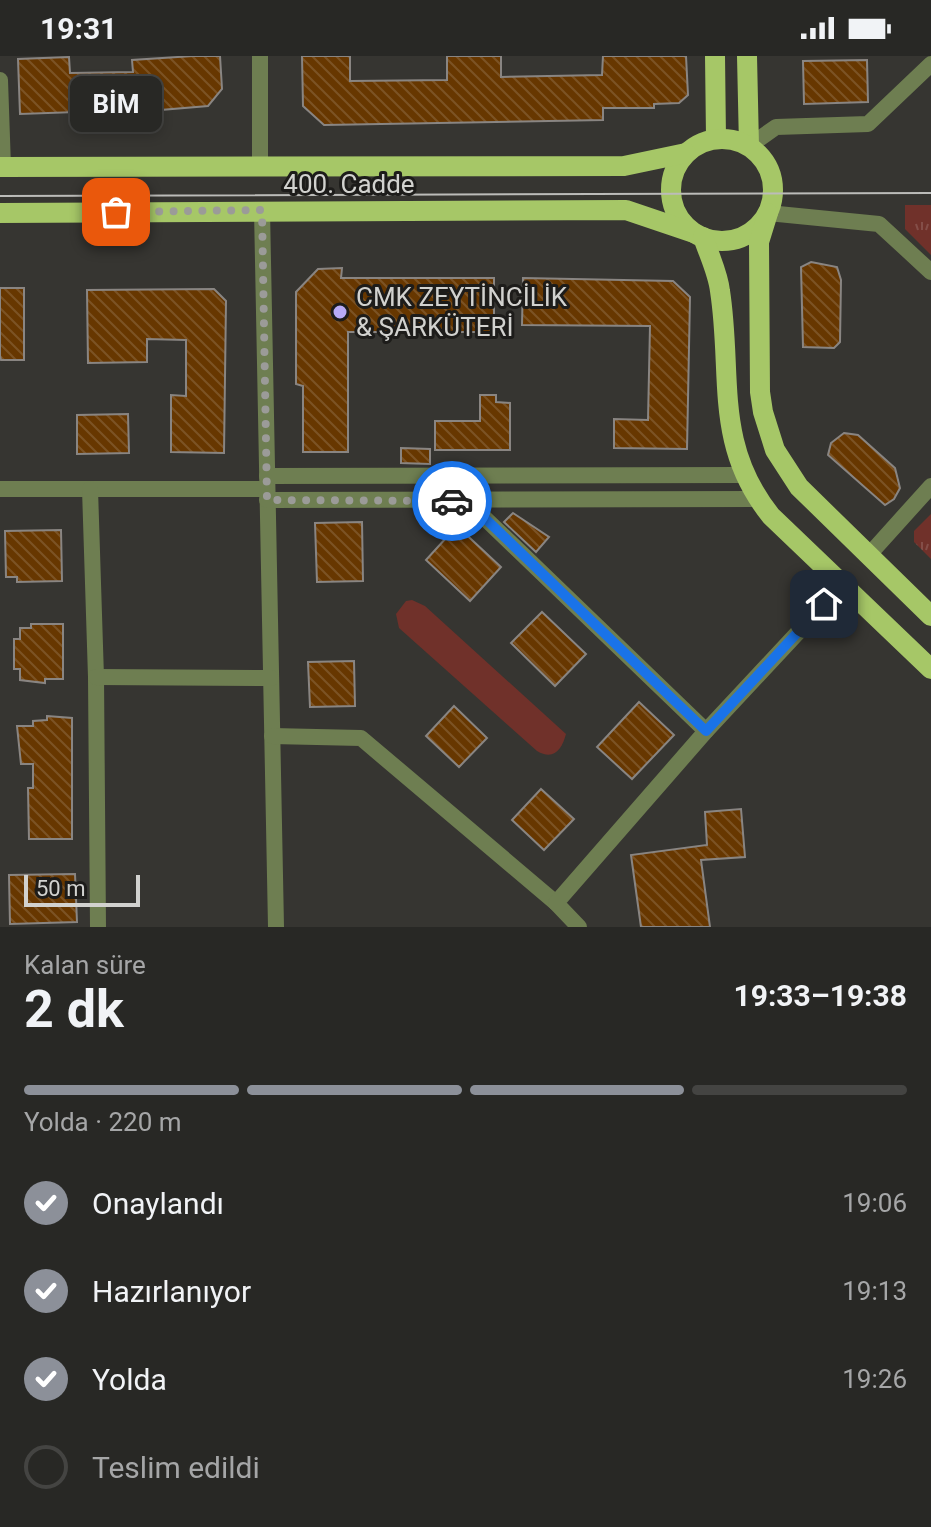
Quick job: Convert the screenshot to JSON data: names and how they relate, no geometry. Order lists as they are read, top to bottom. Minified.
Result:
{"streets":{"main road":["400. Cadde"]},"places":["BİM","CMK ZEYTİNCİLİK & ŞARKÜTERİ"],"scale_bar":"50 m","page":{"status":"19:31","bubble":"BİM","scale":"50 m","heading":["2 dk","Kalan süre","19:33–19:38"],"bar":"Yolda · 220 m","list":[["Onaylandı","19:06"],["Hazırlanıyor","19:13"],["Yolda","19:26"],"Teslim edildi"]}}
